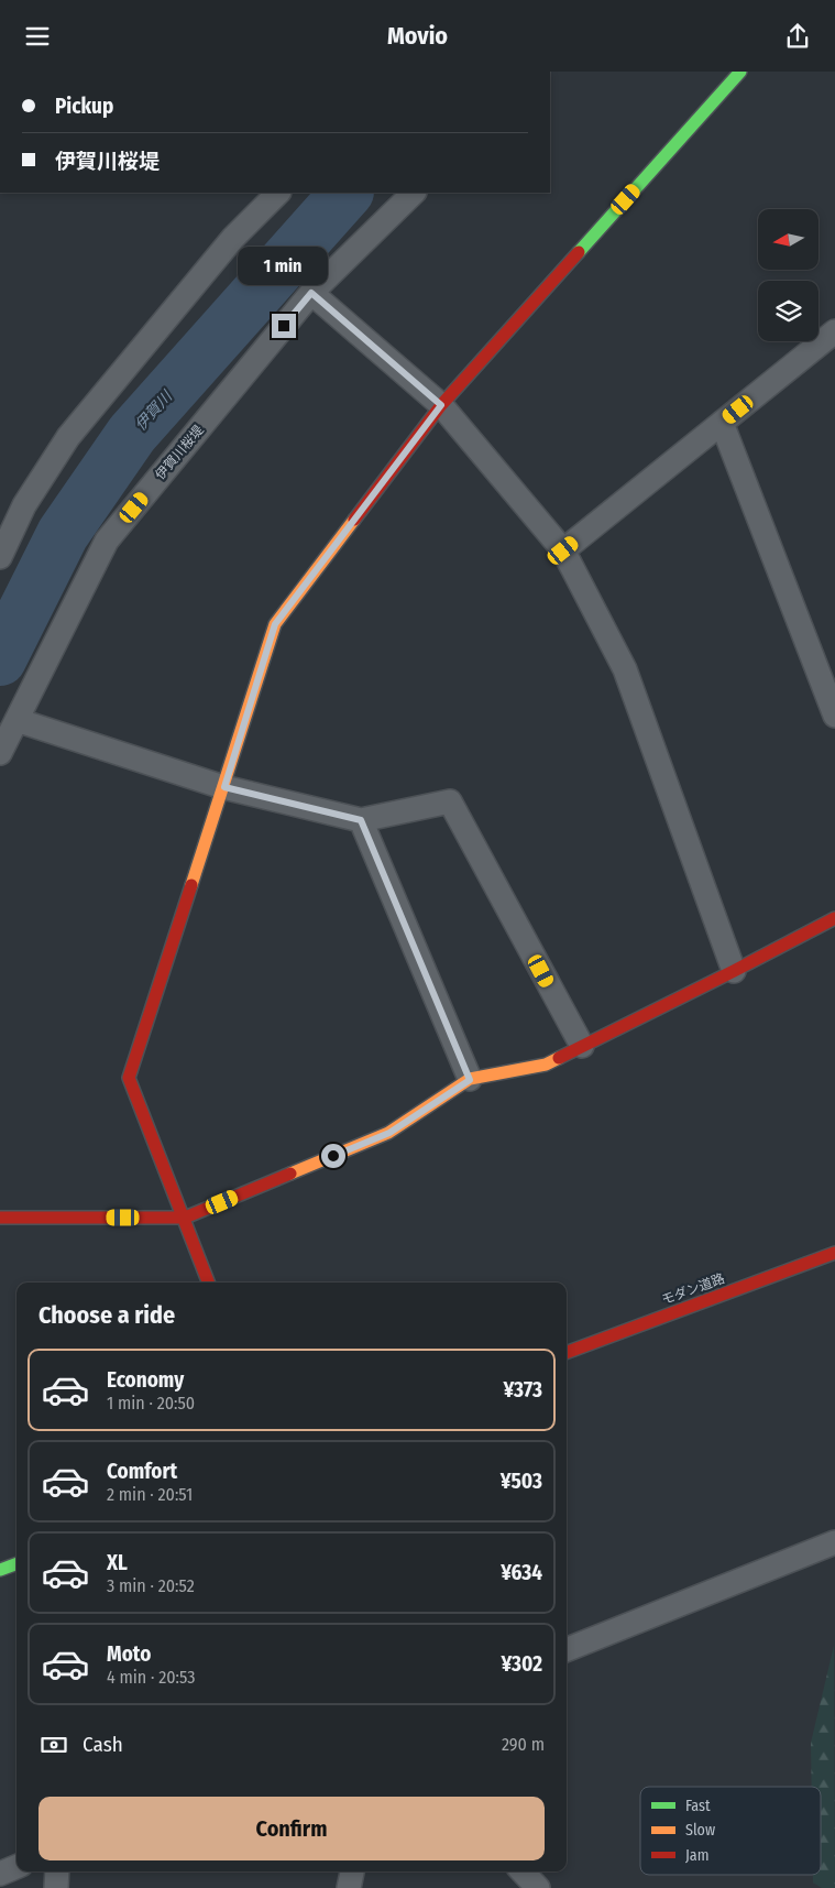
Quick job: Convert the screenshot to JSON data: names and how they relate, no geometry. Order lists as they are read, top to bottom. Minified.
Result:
{"streets":{"street":["伊賀川桜堤","モダン道路"]},"water":["伊賀川"],"legend":["Fast","Slow","Jam"],"north":"left","page":{"header":"Movio","banner":["Pickup","伊賀川桜堤"],"bubble":"1 min","heading":"Choose a ride","list":[{"name":"Economy","note":"1 min · 20:50","value":"¥373"},{"name":"Comfort","note":"2 min · 20:51","value":"¥503"},{"name":"XL","note":"3 min · 20:52","value":"¥634"},{"name":"Moto","note":"4 min · 20:53","value":"¥302"}],"pay":["Cash","290 m"],"buttons":"Confirm"}}
